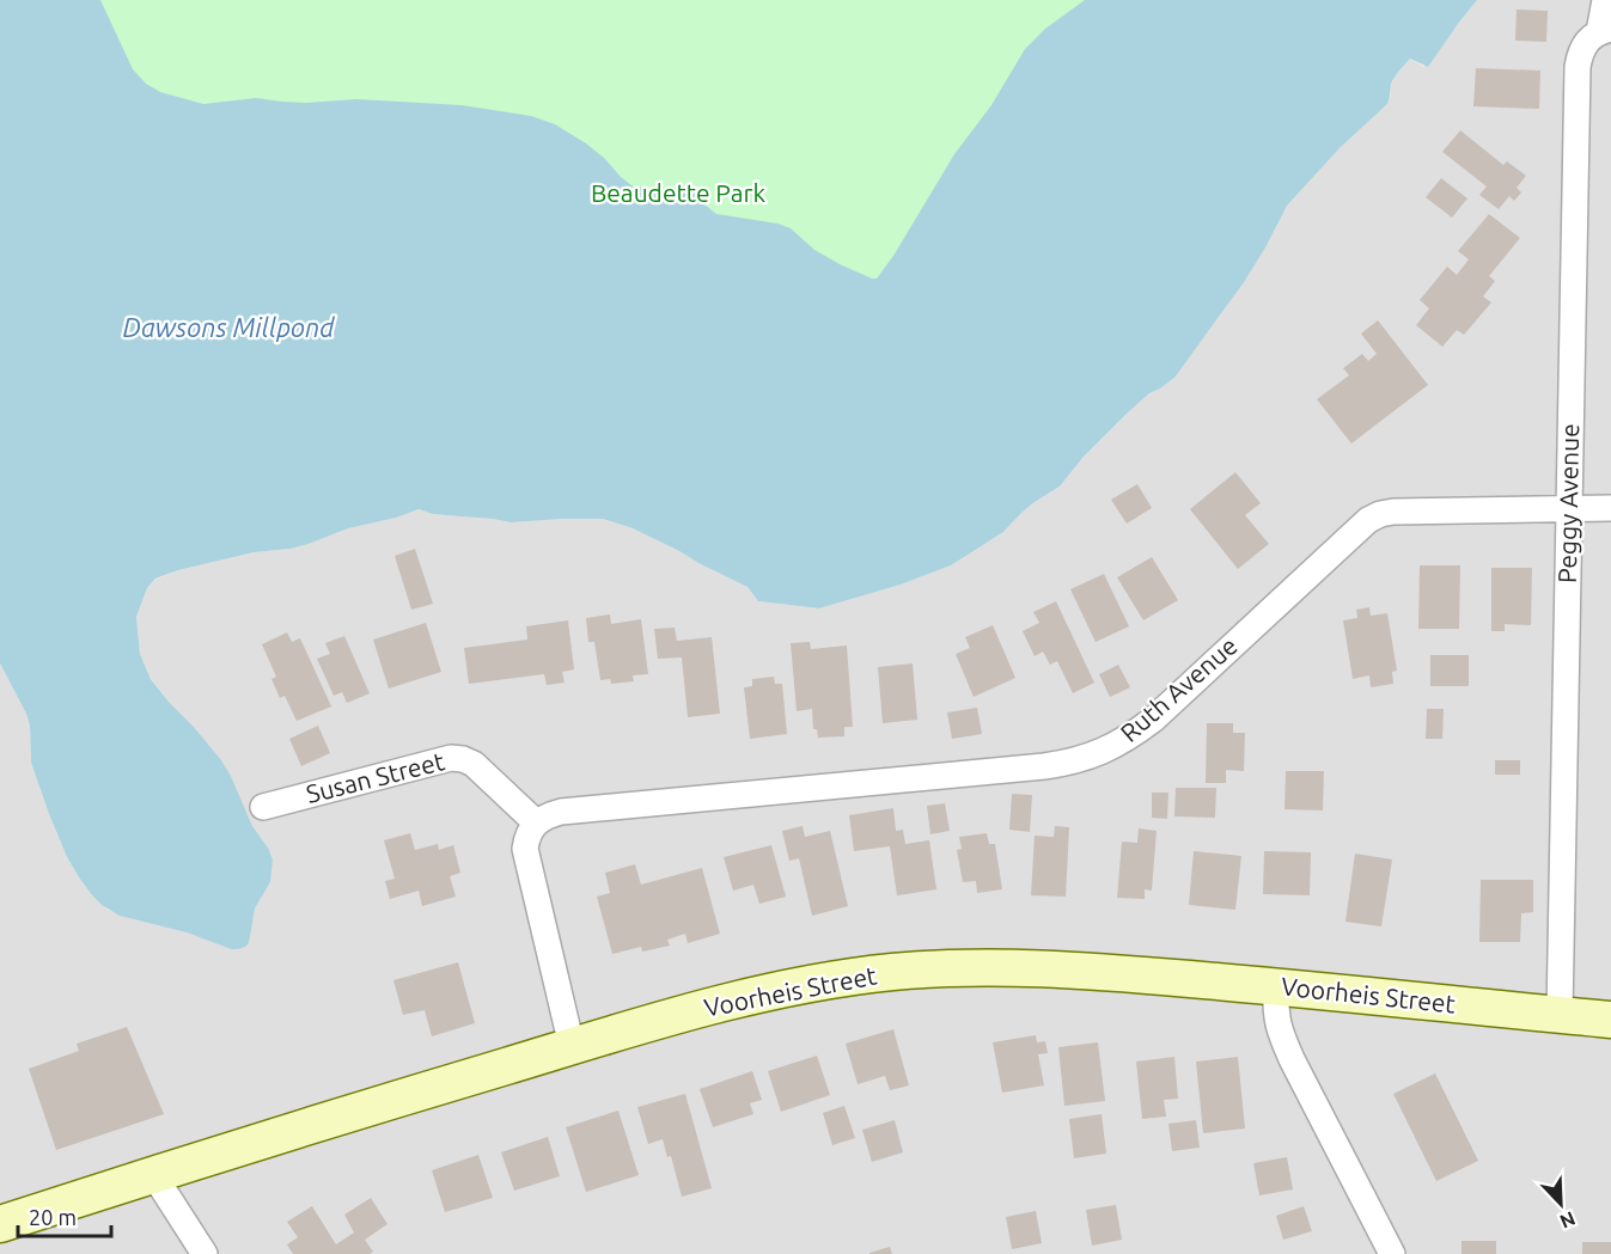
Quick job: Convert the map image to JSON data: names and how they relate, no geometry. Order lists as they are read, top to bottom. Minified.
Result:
{"streets":{"street":["Peggy Avenue","Ruth Avenue","Susan Street","Voorheis Street"]},"crossings":[["Peggy Avenue","Ruth Avenue"],["Peggy Avenue","Voorheis Street"],["Ruth Avenue","Susan Street"]],"water":["Dawsons Millpond"],"parks":["Beaudette Park"],"scale_bar":"20 m","north":"bottom right"}
